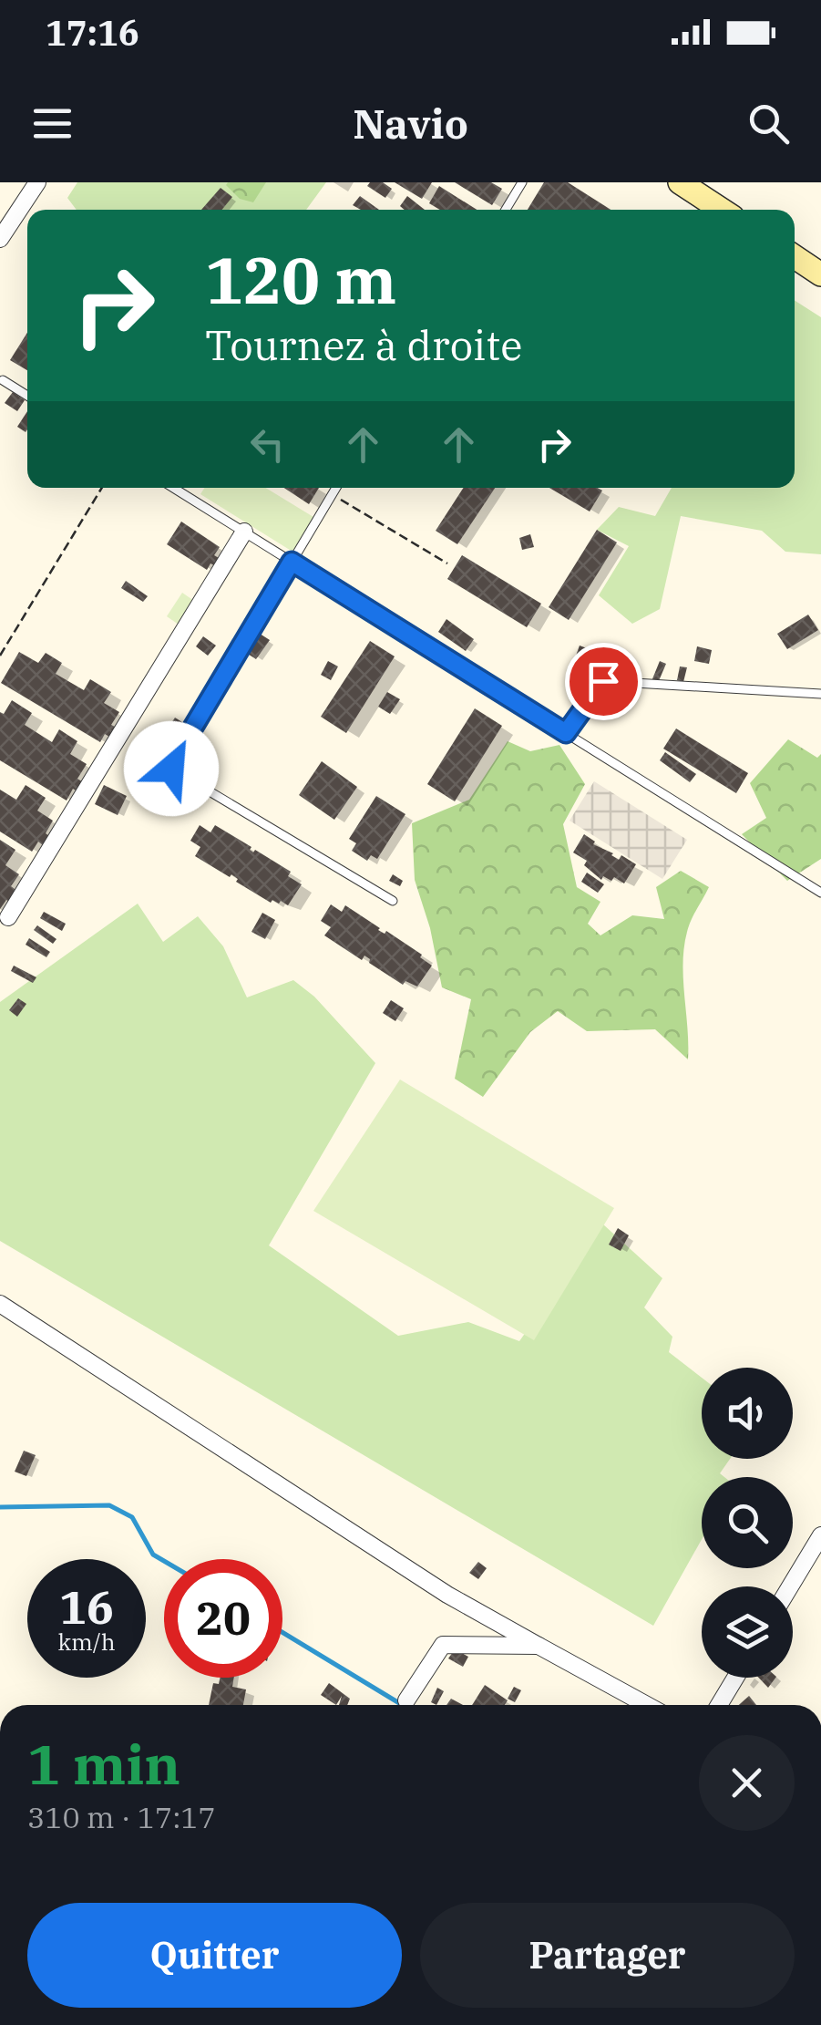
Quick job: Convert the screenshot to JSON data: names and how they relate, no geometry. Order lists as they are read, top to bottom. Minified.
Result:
{"page":{"status":"17:16","header":"Navio","turn":["120 m","Tournez à droite"],"speed":"16 km/h","limit":"20","heading":["1 min","310 m · 17:17"],"buttons":["Quitter","Partager"]}}
